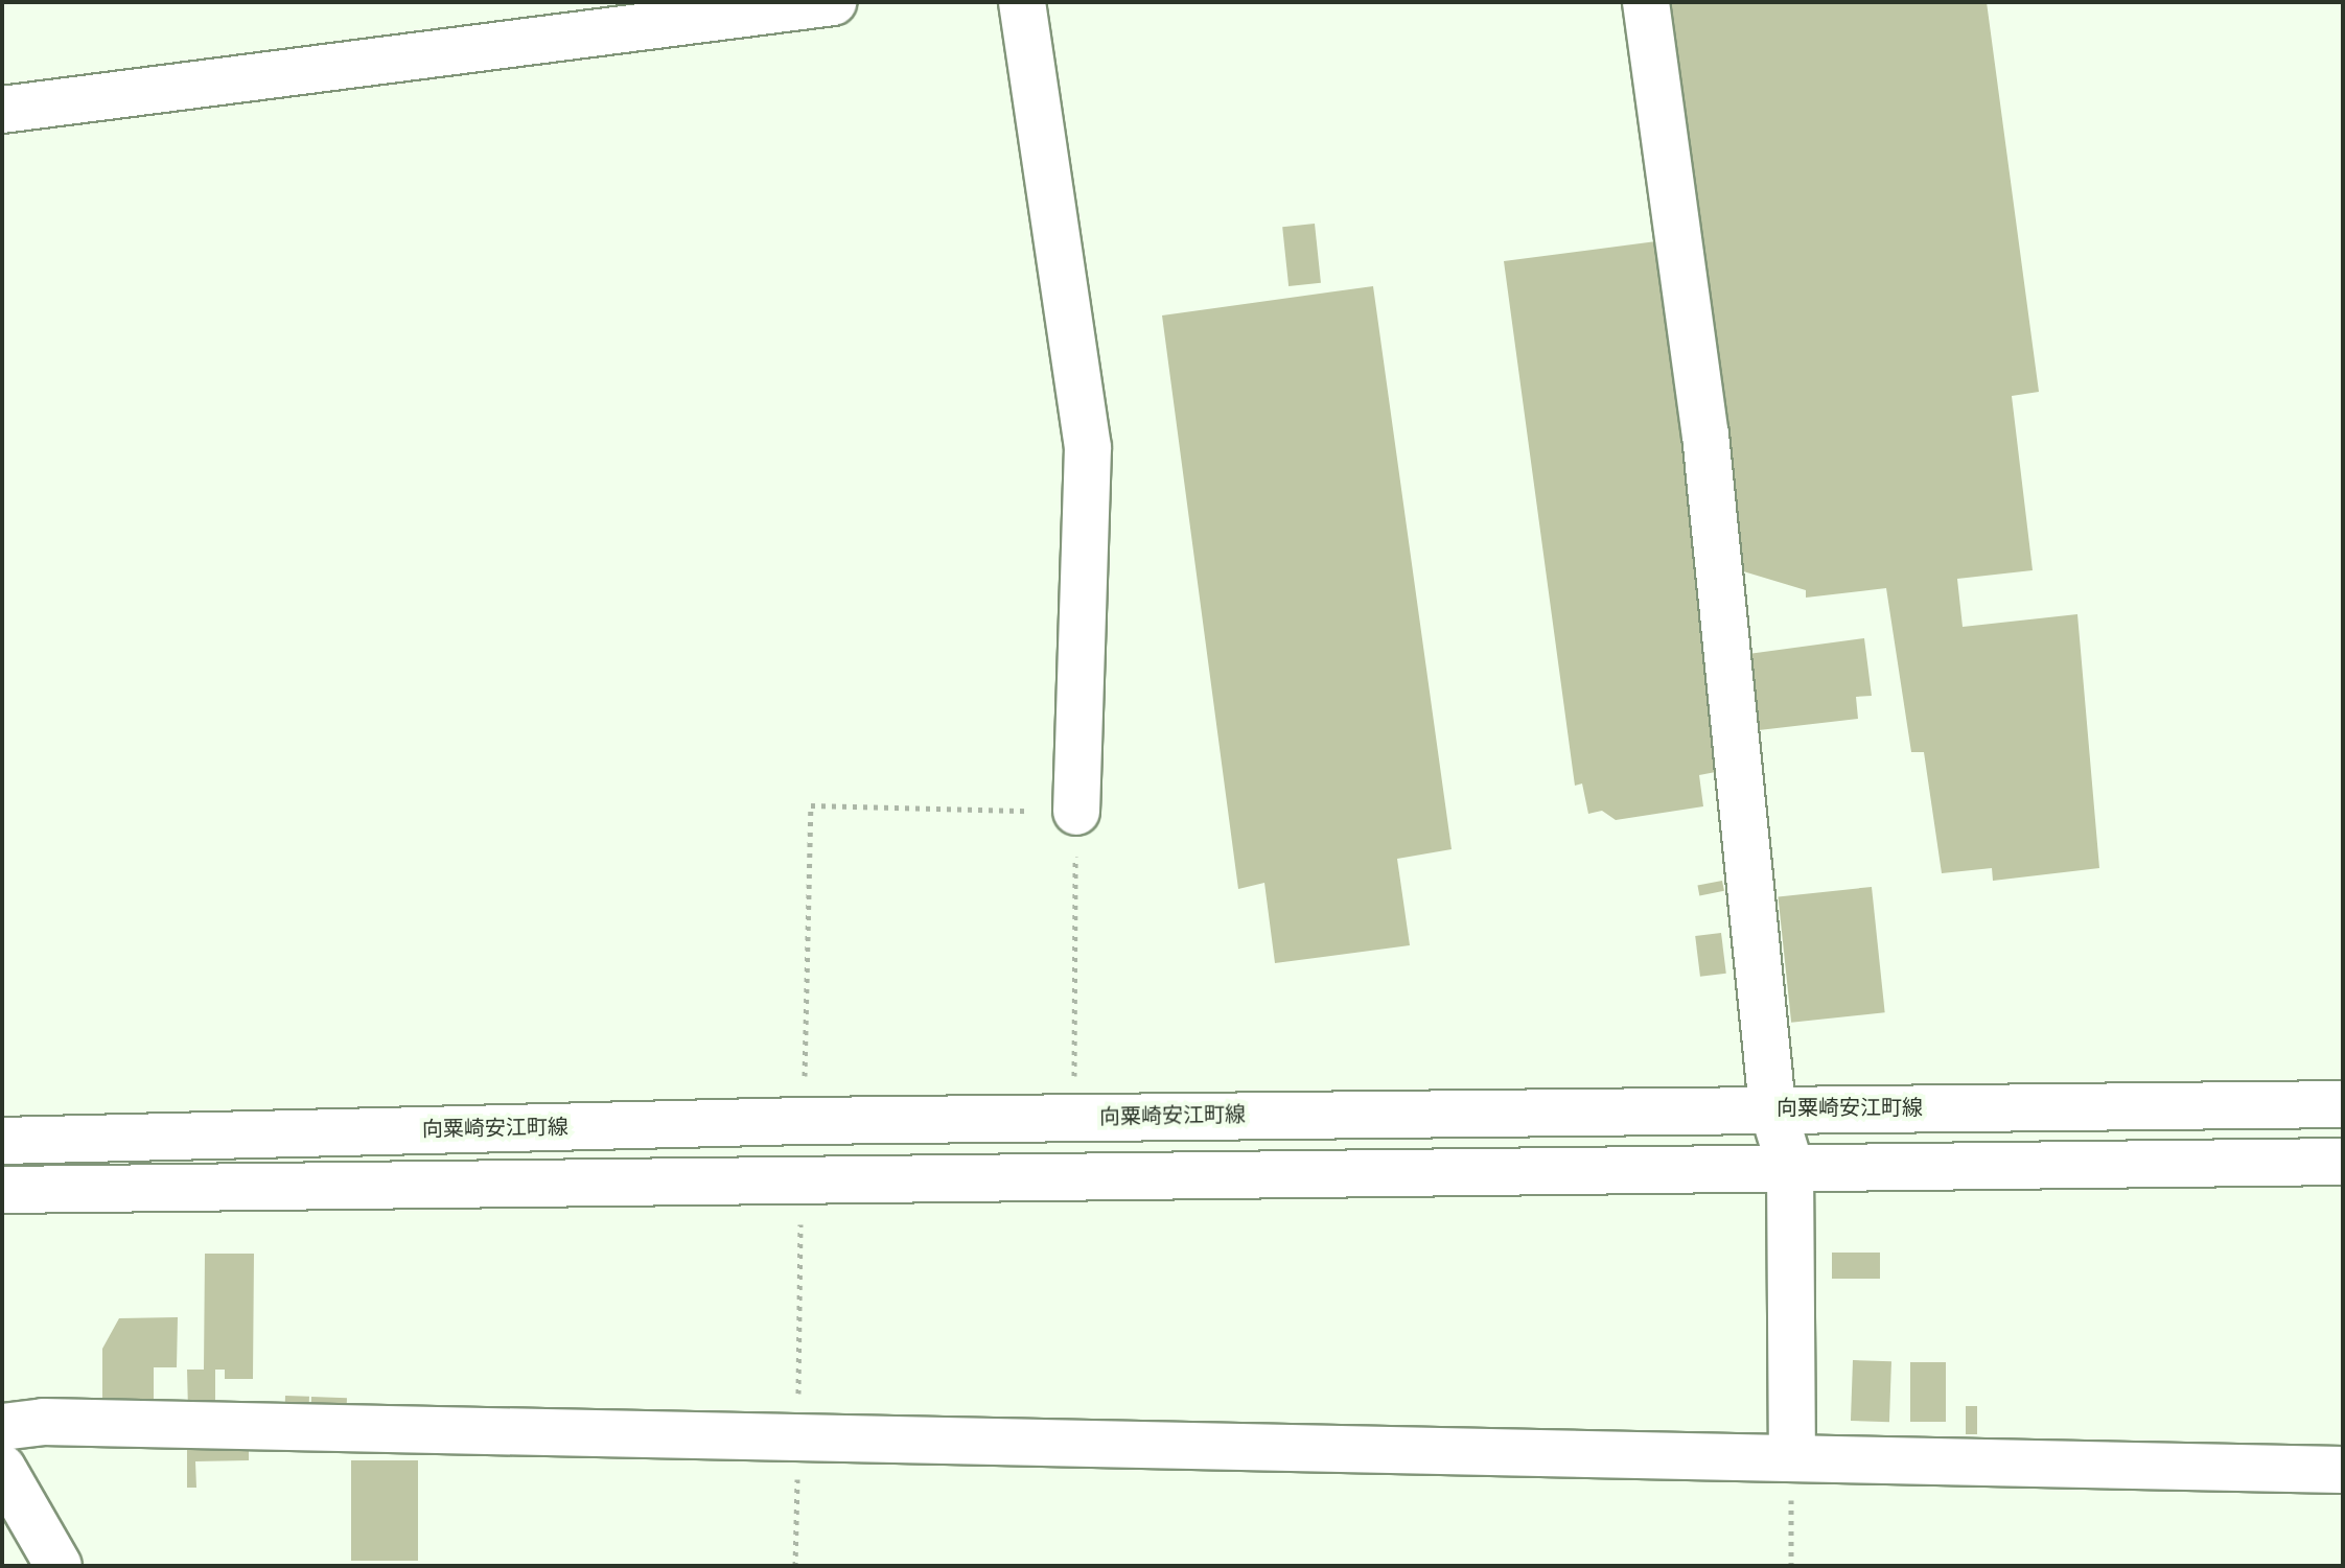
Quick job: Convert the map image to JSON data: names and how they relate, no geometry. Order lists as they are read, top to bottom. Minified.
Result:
{"streets":{"main road":["向粟崎安江町線"]}}
